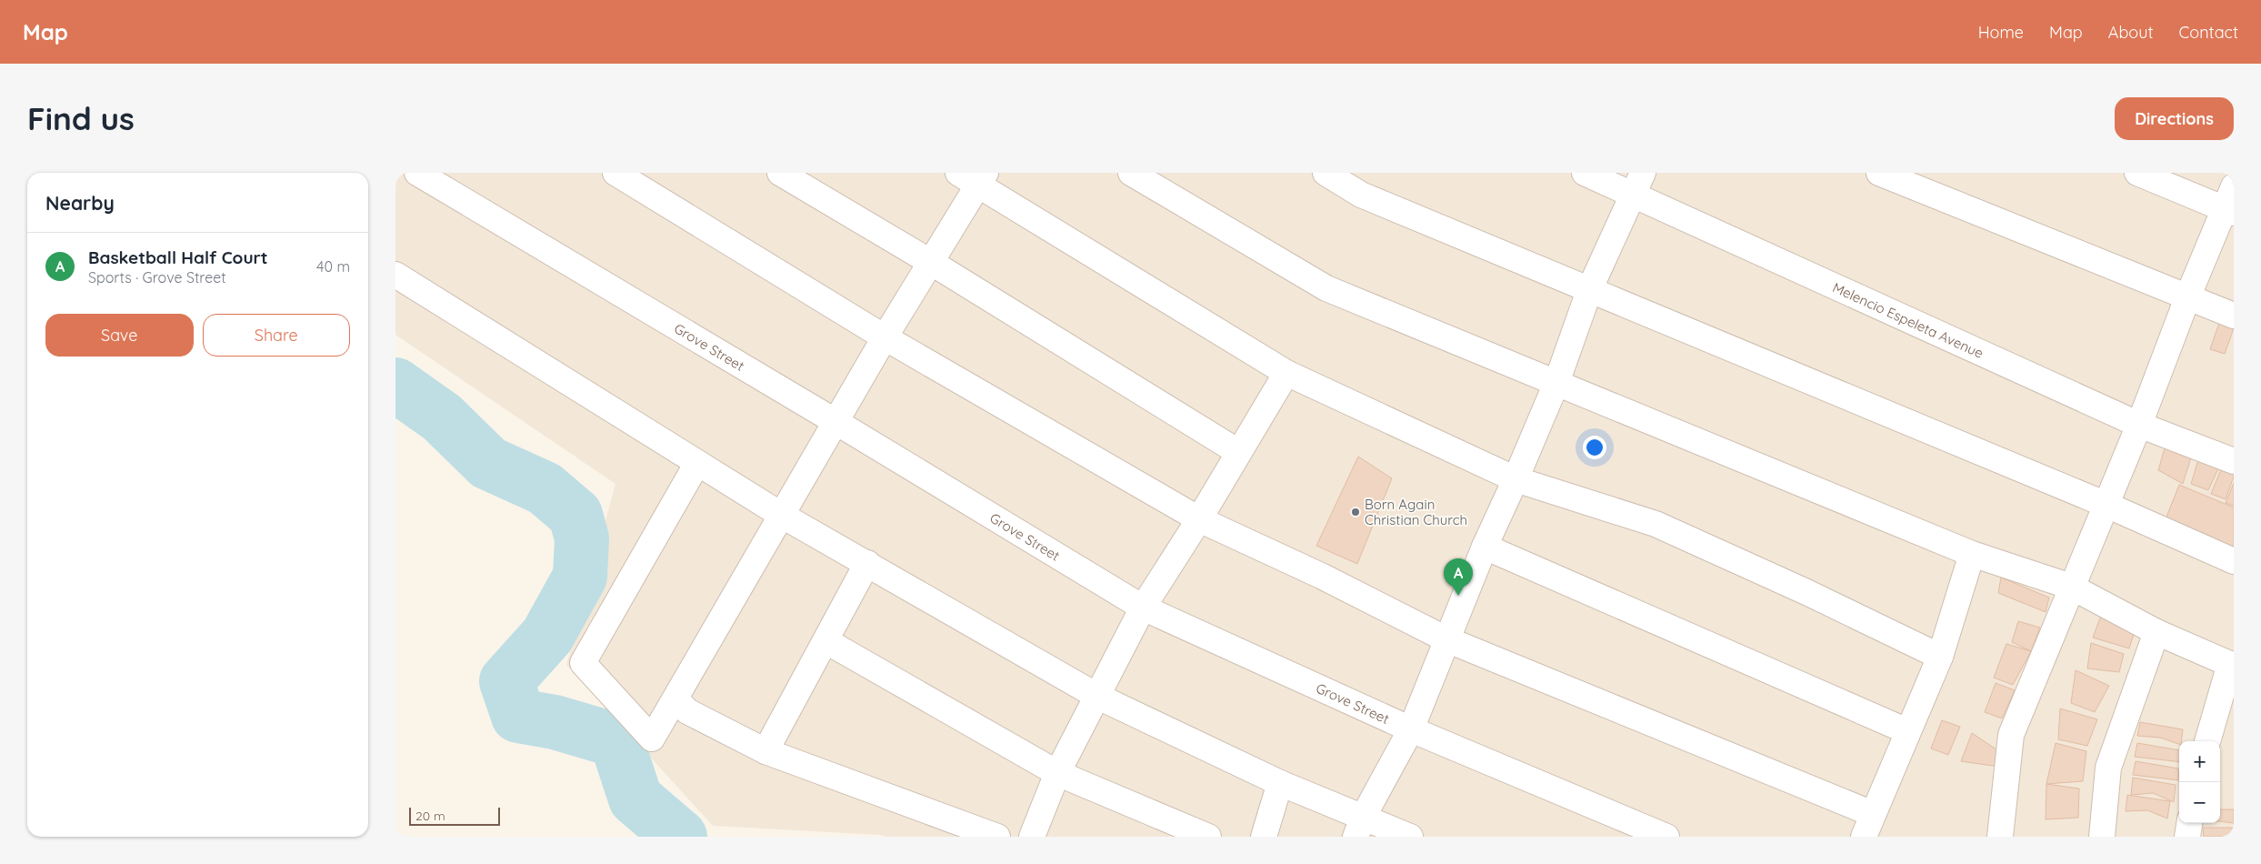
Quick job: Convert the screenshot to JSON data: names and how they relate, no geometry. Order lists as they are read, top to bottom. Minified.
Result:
{"streets":{"street":["Melencio Espeleta Avenue","Grove Street"]},"places":["Born Again Christian Church"],"scale_bar":"20 m","page":{"header":"Map","nav":["Home","Map","About","Contact"],"buttons":["Directions",["Save","Share"]],"title":"Find us","heading":"Nearby","list":[{"mark":"A","name":"Basketball Half Court","note":"Sports · Grove Street","value":"40 m"}],"pins":"A","map_buttons":["+","−"],"scale":"20 m"}}
